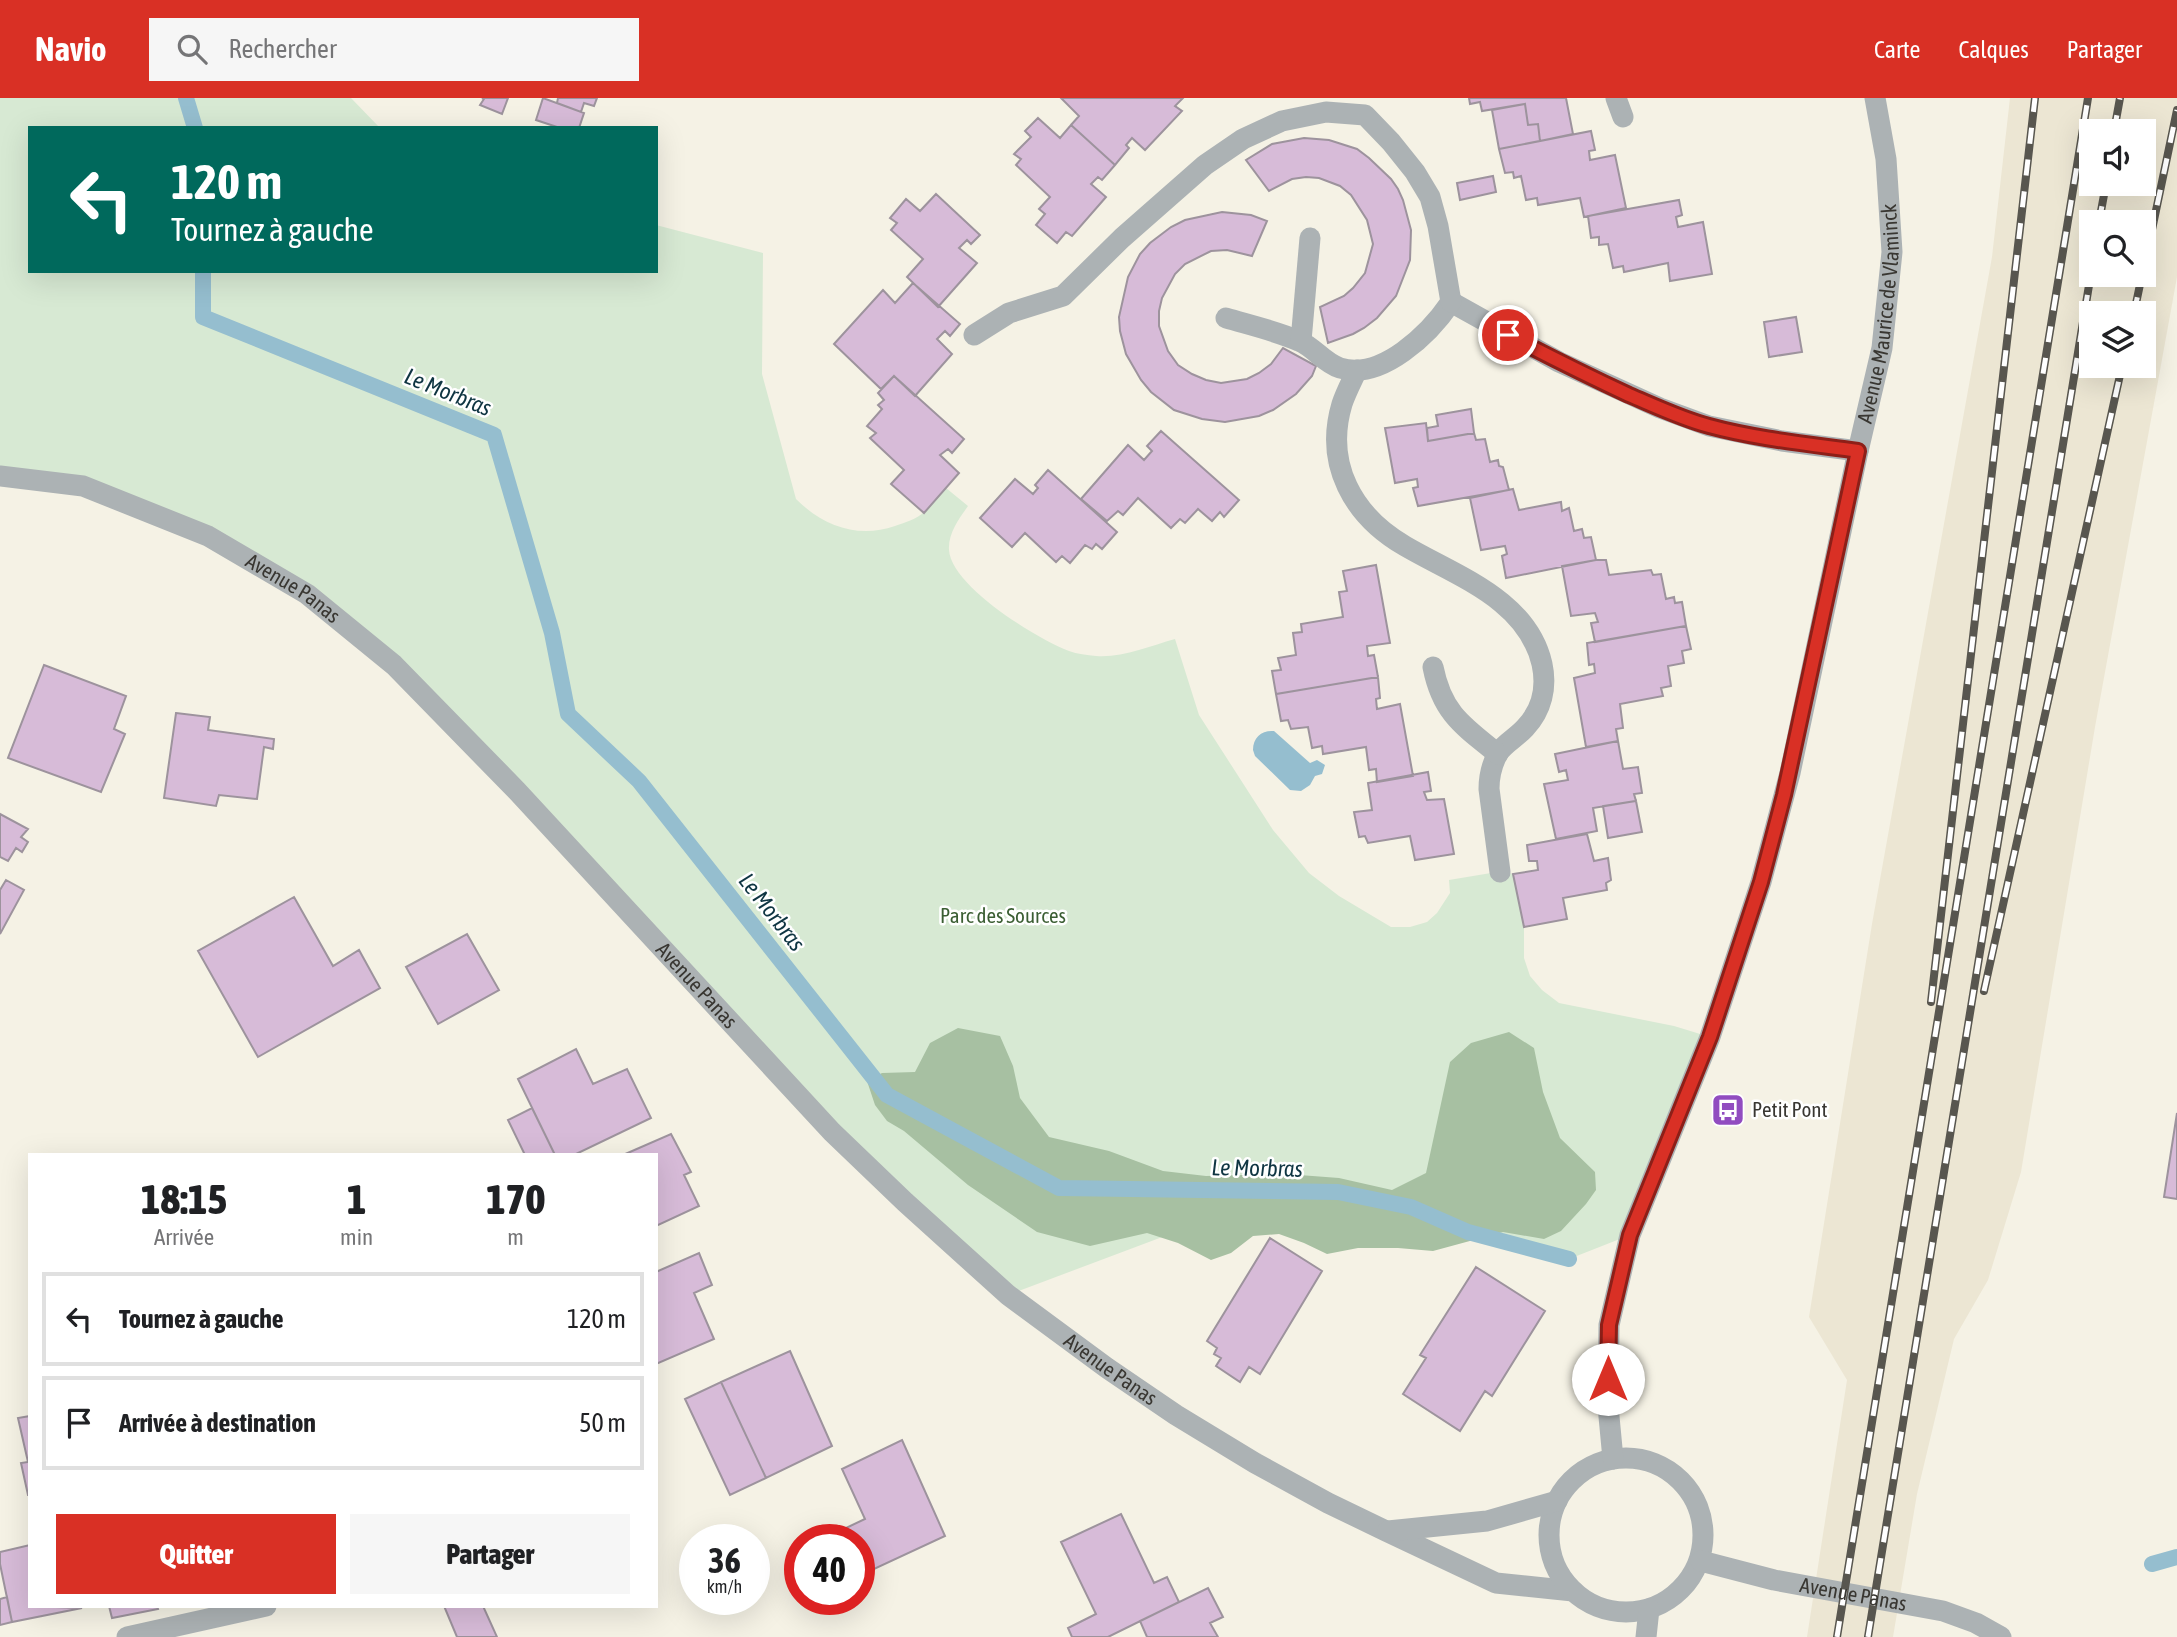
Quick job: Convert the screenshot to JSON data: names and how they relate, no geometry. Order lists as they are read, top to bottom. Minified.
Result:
{"streets":{"street":["Avenue Maurice de Vlaminck","Avenue Panas"]},"crossings":[["Avenue Maurice de Vlaminck","Avenue Panas"]],"water":["Le Morbras"],"parks":["Parc des Sources"],"places":{"bus stop":["Petit Pont"]},"page":{"header":"Navio","search":"Rechercher","nav":["Carte","Calques","Partager"],"turn":["120 m","Tournez à gauche"],"eta":["18:15","Arrivée","1","min","170","m"],"list":[{"name":"Tournez à gauche","value":"120 m"},{"name":"Arrivée à destination","value":"50 m"}],"buttons":["Quitter","Partager"],"speed":"36 km/h","limit":"40"}}
